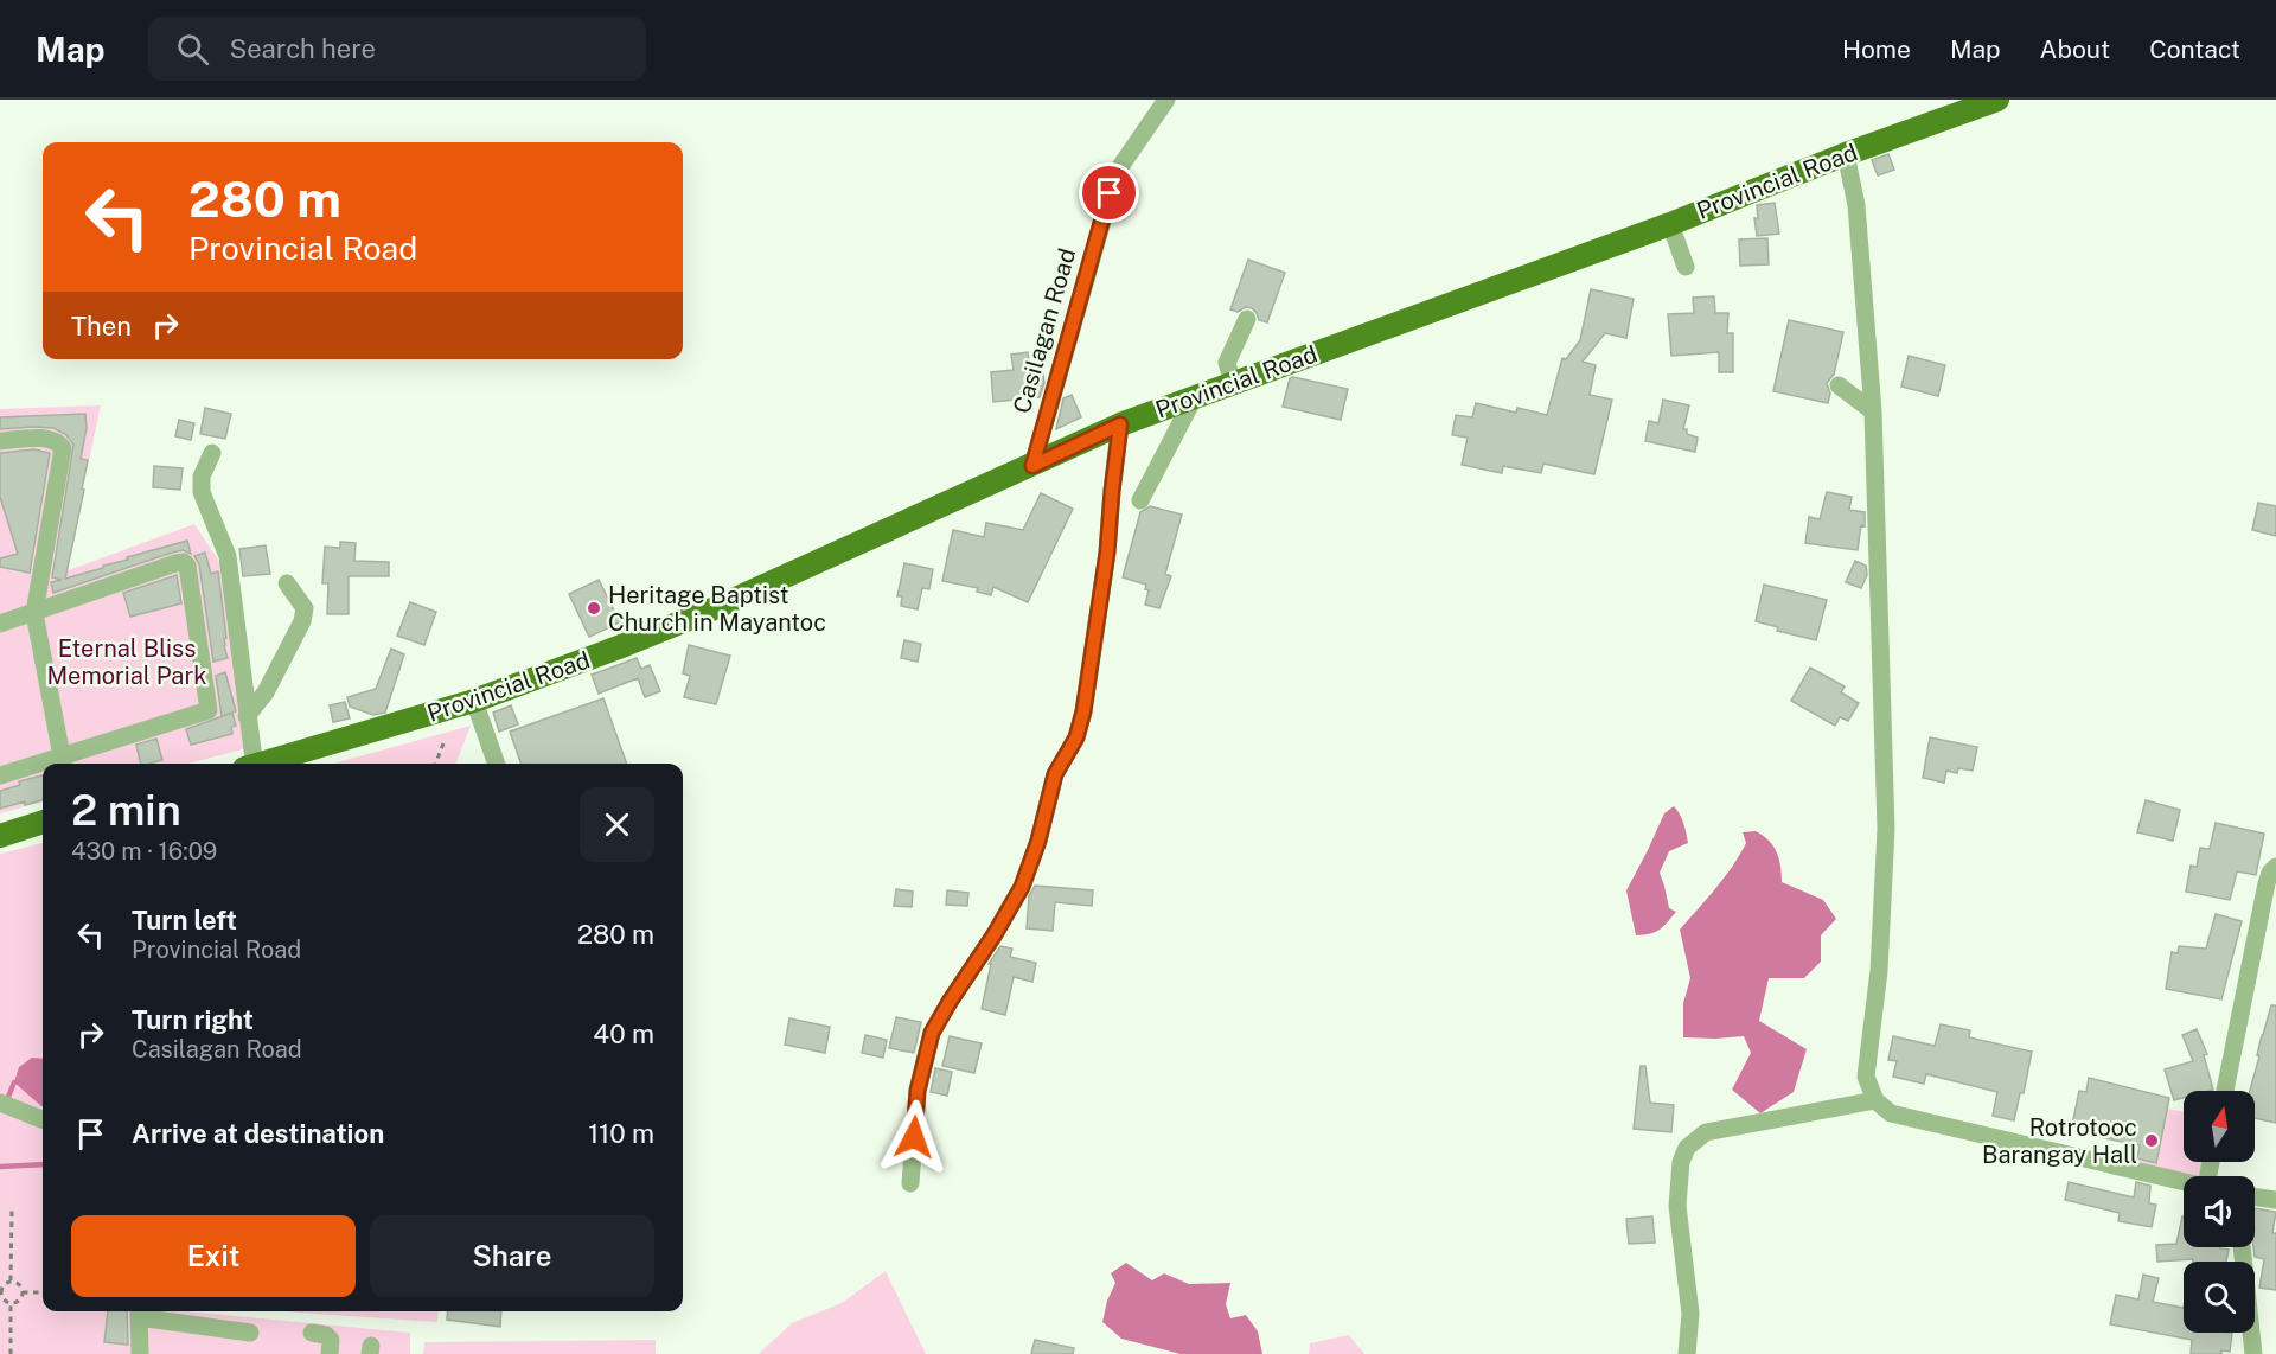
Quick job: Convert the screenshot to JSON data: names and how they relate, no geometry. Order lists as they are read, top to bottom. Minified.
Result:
{"streets":{"main road":["Provincial Road"],"street":["Casilagan Road"]},"crossings":[["Provincial Road","Casilagan Road"]],"parks":["Eternal Bliss Memorial Park"],"places":["Heritage Baptist Church in Mayantoc","Rotrotooc Barangay Hall"],"north":"top","page":{"header":"Map","search":"Search here","nav":["Home","Map","About","Contact"],"turn":["280 m","Provincial Road"],"then":"Then","heading":["2 min","430 m · 16:09"],"list":[{"name":"Turn left","note":"Provincial Road","value":"280 m"},{"name":"Turn right","note":"Casilagan Road","value":"40 m"},{"name":"Arrive at destination","value":"110 m"}],"buttons":["Exit","Share"]}}
